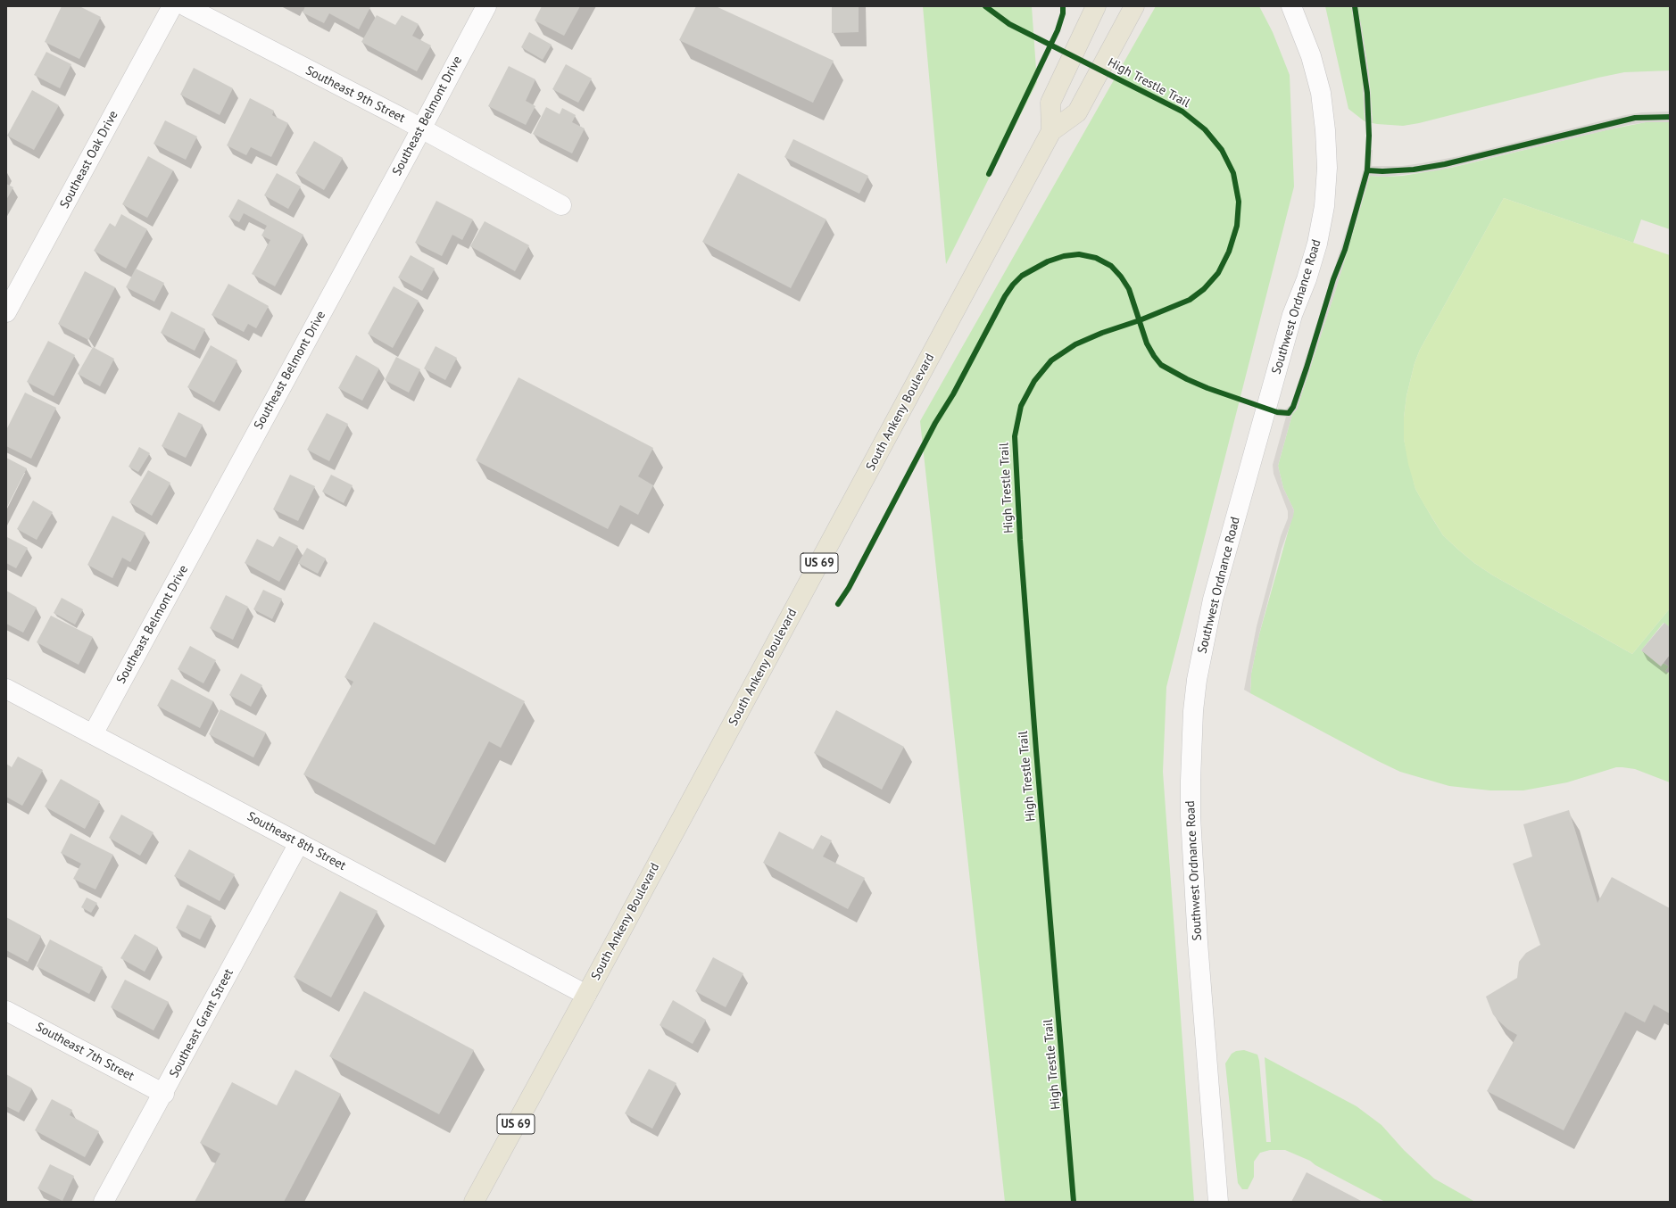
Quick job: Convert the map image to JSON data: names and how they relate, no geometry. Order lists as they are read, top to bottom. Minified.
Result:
{"streets":{"main road":["South Ankeny Boulevard","US 69"],"street":["Southeast 9th Street","Southeast Belmont Drive","Southeast Oak Drive","Southwest Ordnance Road","Southeast 8th Street","Southeast Grant Street","Southeast 7th Street"],"cycle path":["High Trestle Trail"]},"crossings":[["Southeast 9th Street","Southeast Belmont Drive"],["Southeast Belmont Drive","Southeast 8th Street"],["South Ankeny Boulevard","Southeast 8th Street"],["Southeast 8th Street","Southeast Grant Street"],["Southeast Grant Street","Southeast 7th Street"]]}
